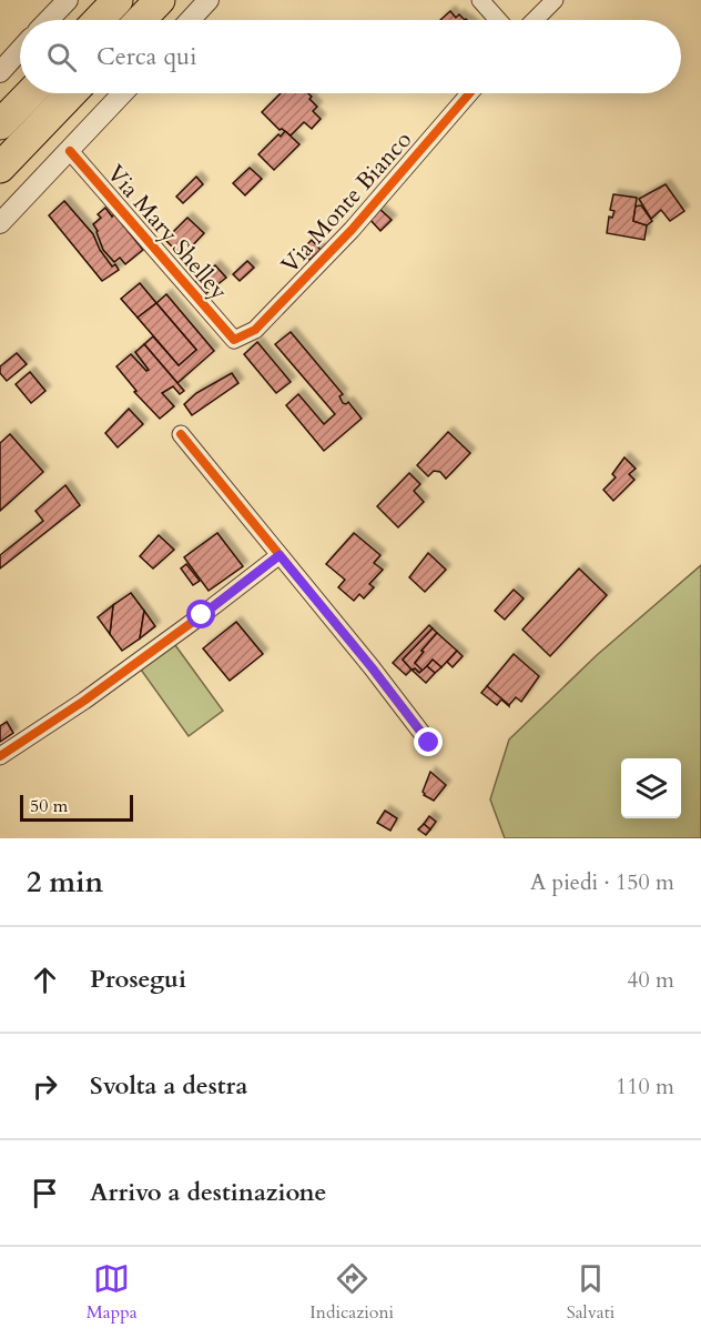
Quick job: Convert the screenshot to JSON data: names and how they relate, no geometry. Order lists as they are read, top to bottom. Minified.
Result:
{"streets":{"street":["Via Monte Bianco","Via Mary Shelley"]},"crossings":[["Via Monte Bianco","Via Mary Shelley"]],"scale_bar":"50 m","page":{"search":"Cerca qui","scale":"50 m","heading":["2 min","A piedi · 150 m"],"list":[["Prosegui","40 m"],["Svolta a destra","110 m"],"Arrivo a destinazione"],"nav":["Mappa","Indicazioni","Salvati"]}}
